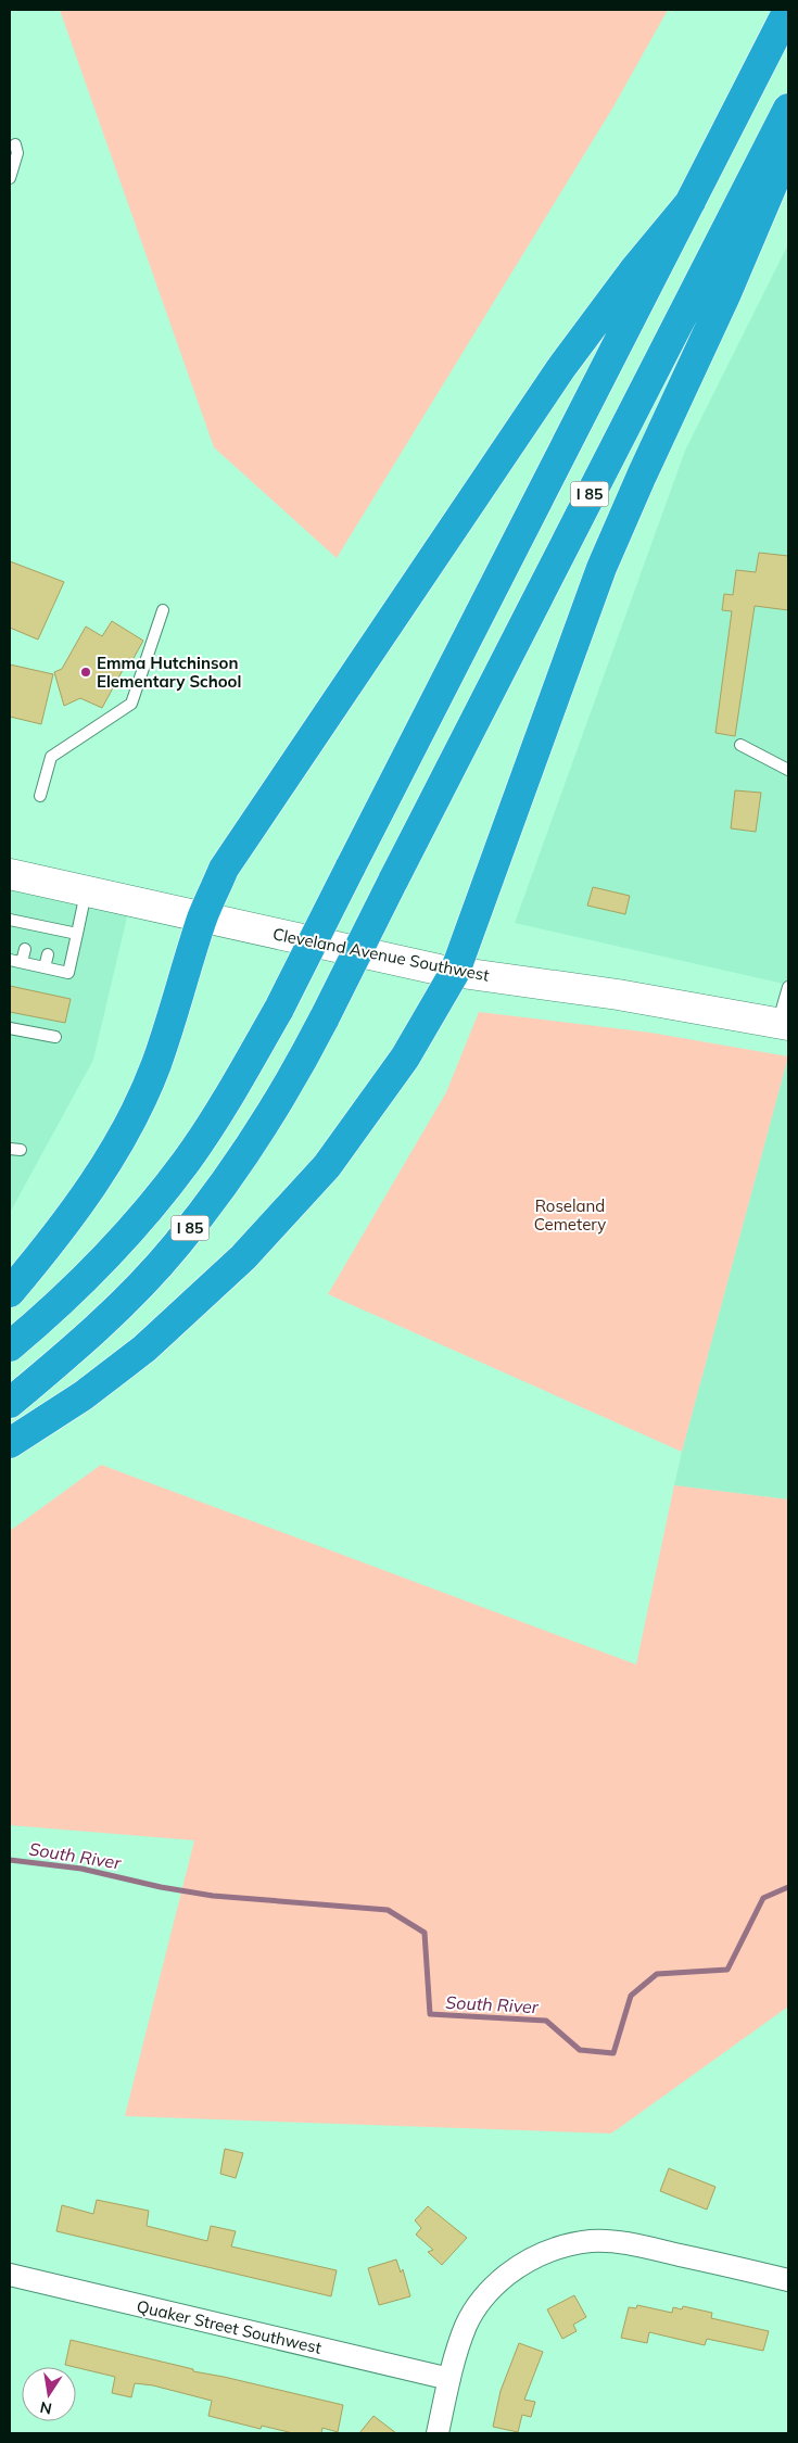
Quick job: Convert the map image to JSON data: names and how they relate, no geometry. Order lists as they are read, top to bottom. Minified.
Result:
{"streets":{"highway":["I 85"],"main road":["Cleveland Avenue Southwest"],"street":["Quaker Street Southwest"]},"water":["South River"],"parks":["Roseland Cemetery"],"places":["Emma Hutchinson Elementary School"],"north":"bottom"}
